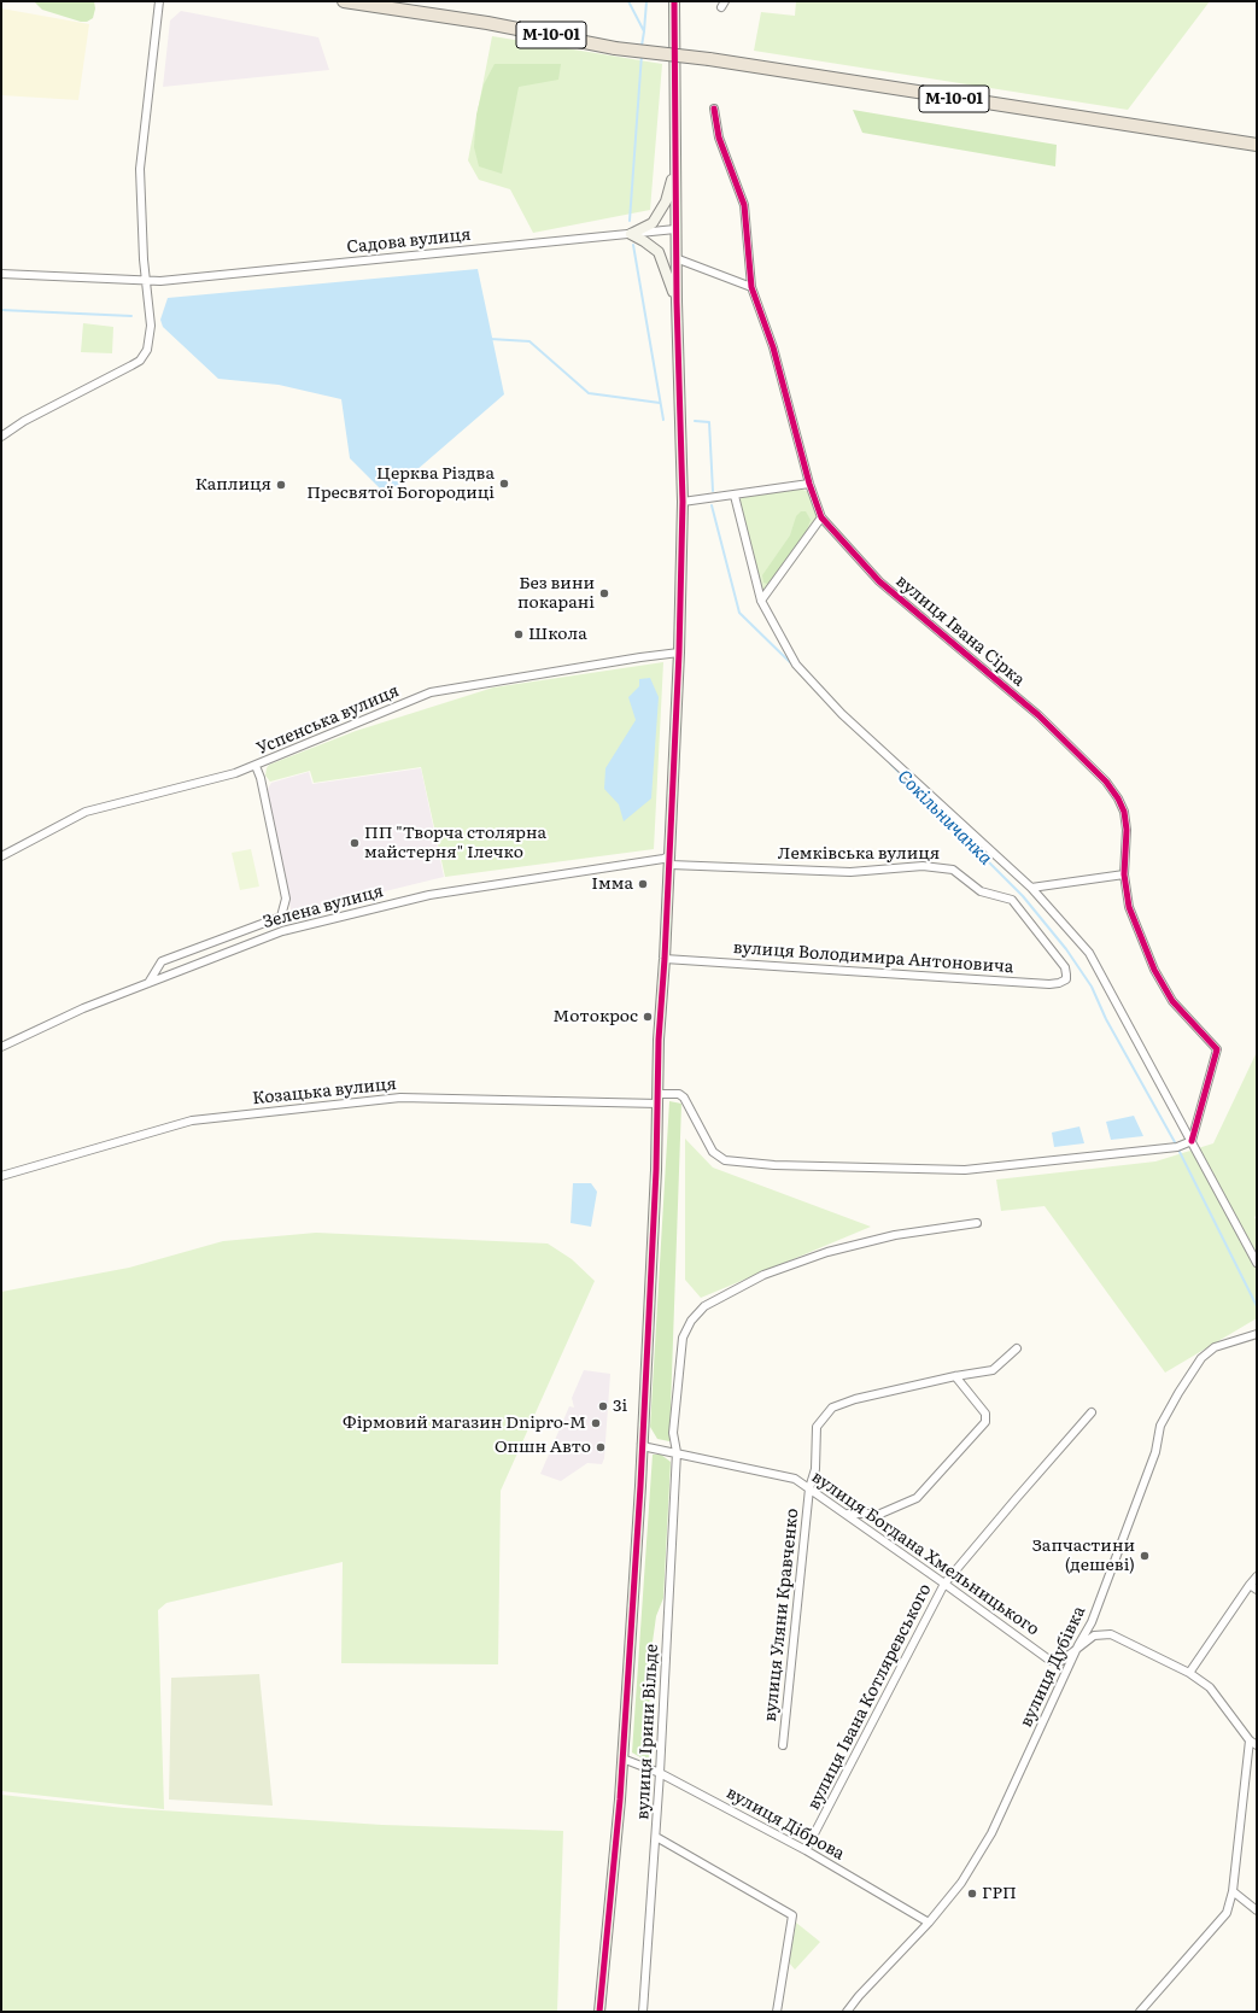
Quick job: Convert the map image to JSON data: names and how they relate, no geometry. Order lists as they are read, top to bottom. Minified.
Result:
{"streets":{"highway":["М-10-01"],"street":["Садова вулиця","вулиця Івана Сірка","Успенська вулиця","Лемківська вулиця","Зелена вулиця","вулиця Володимира Антоновича","Козацька вулиця","вулиця Богдана Хмельницького","вулиця Уляни Кравченко","вулиця Дубівка","вулиця Івана Котляревського","вулиця Ірини Вільде","вулиця Діброва"]},"crossings":[["вулиця Івана Сірка","Козацька вулиця"],["Лемківська вулиця","Зелена вулиця"],["Лемківська вулиця","вулиця Володимира Антоновича"],["вулиця Богдана Хмельницького","вулиця Уляни Кравченко"],["вулиця Богдана Хмельницького","вулиця Дубівка"],["вулиця Богдана Хмельницького","вулиця Івана Котляревського"],["вулиця Богдана Хмельницького","вулиця Ірини Вільде"],["вулиця Дубівка","вулиця Діброва"],["вулиця Івана Котляревського","вулиця Діброва"],["вулиця Ірини Вільде","вулиця Діброва"]],"water":["Сокільничанка"],"places":["Церква Різдва Пресвятої Богородиці","Каплиця","Без вини покарані","Школа","ПП \"Творча столярна майстерня\" Ілечко","Імма","Мотокрос","3і","Фірмовий магазин Dnipro-M","Опшн Авто","Запчастини (дешеві)","ГРП"]}
